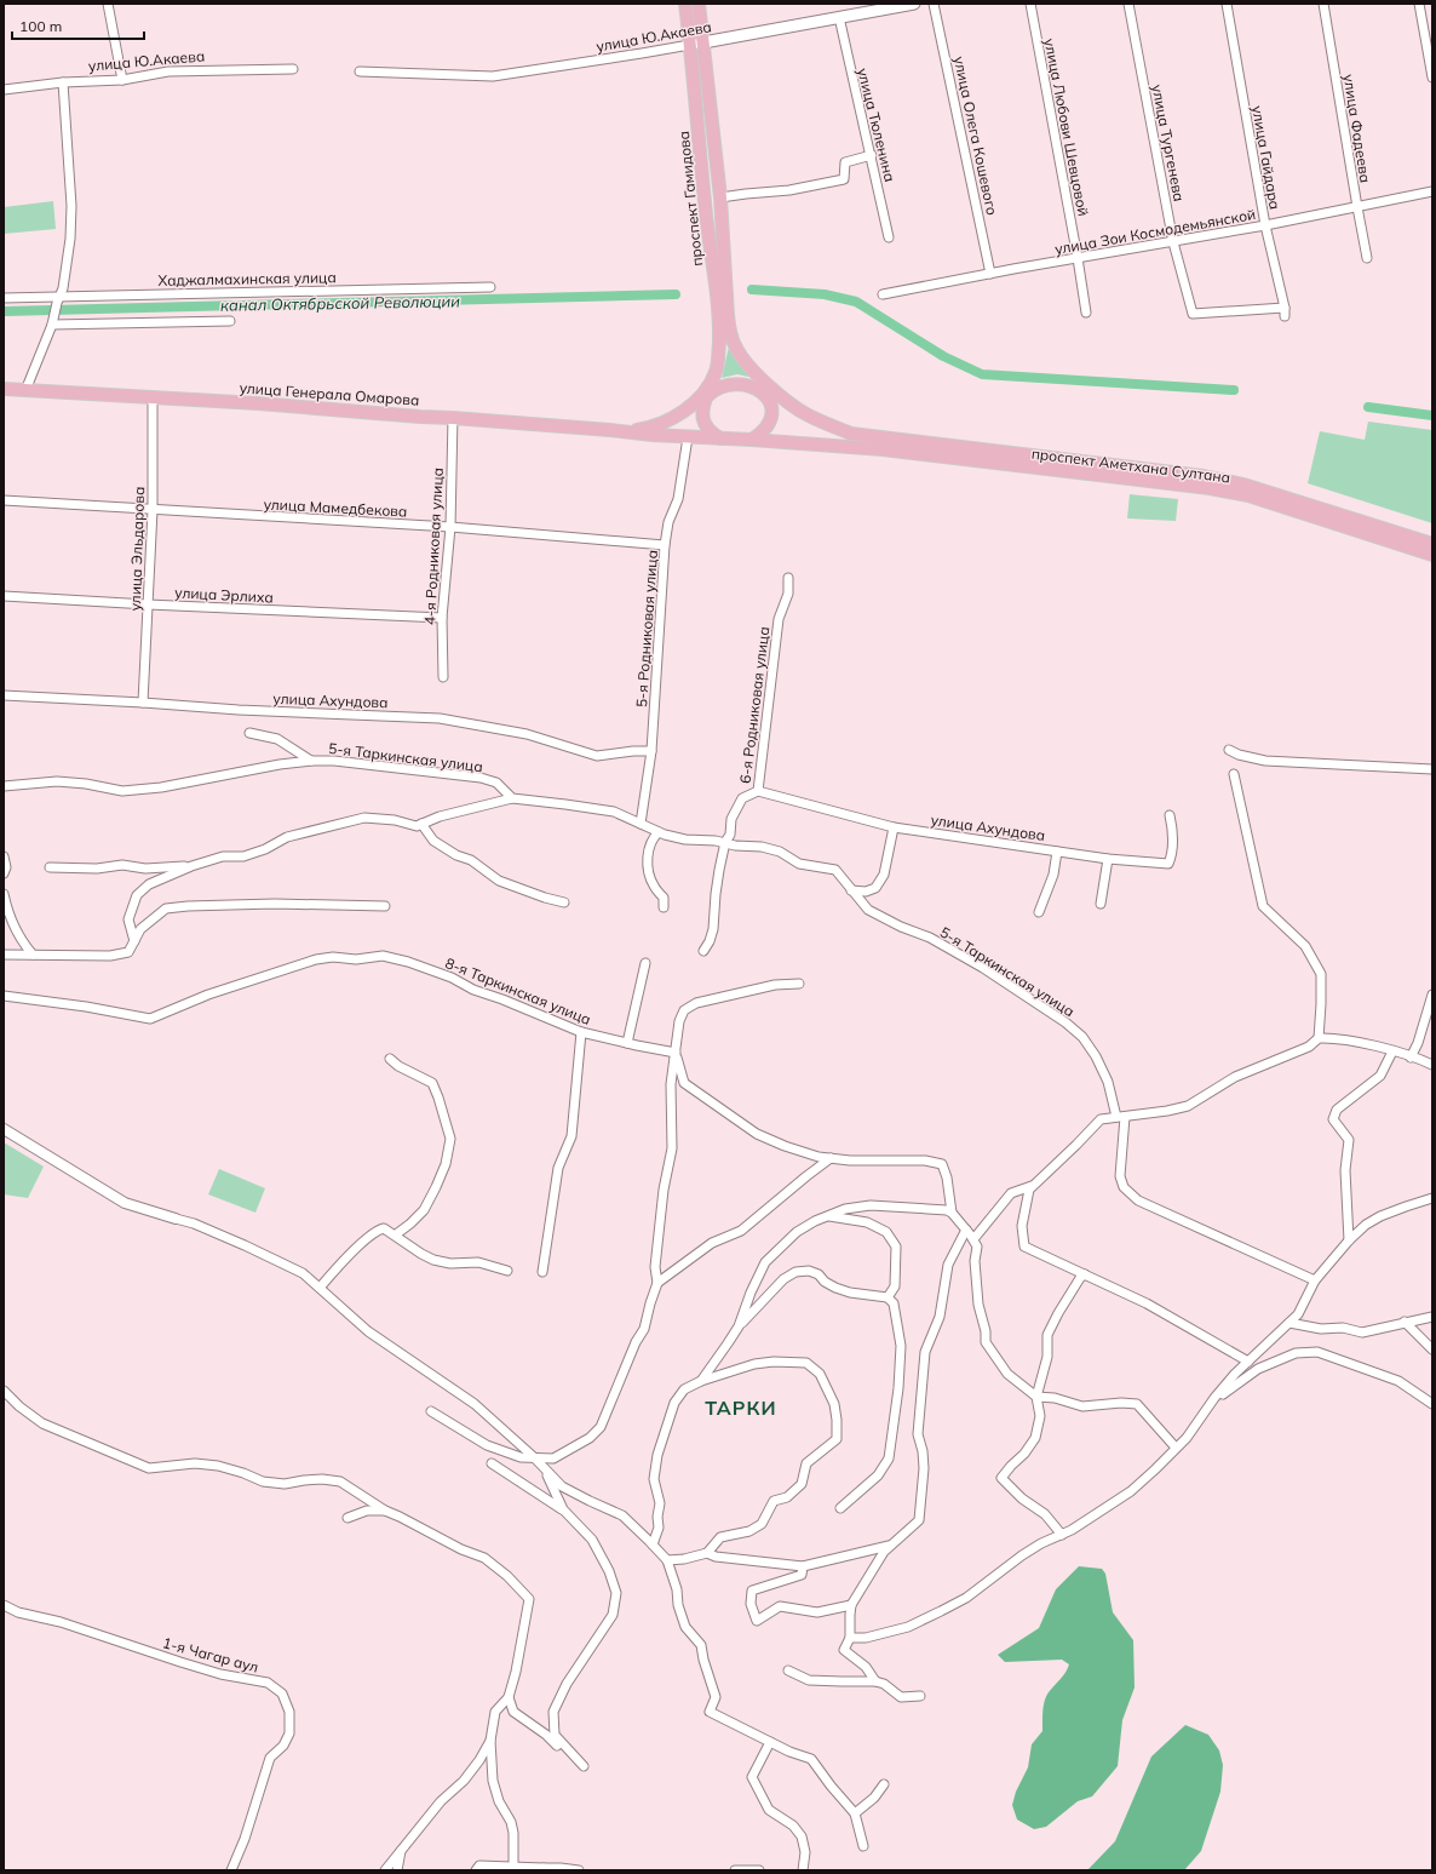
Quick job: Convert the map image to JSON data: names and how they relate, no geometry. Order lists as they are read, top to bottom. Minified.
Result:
{"streets":{"main road":["улица Ю.Акаева","проспект Гамидова","улица Генерала Омарова","проспект Аметхана Султана"],"street":["улица Тюленина","улица Любови Шевцовой","улица Фадеева","улица Олега Кошевого","улица Тургенева","улица Гайдара","улица Зои Космодемьянской","Хаджалмахинская улица","улица Мамедбекова","4-я Родниковая улица","улица Эльдарова","улица Эрлиха","5-я Родниковая улица","улица Ахундова","6-я Родниковая улица","5-я Таркинская улица","8-я Таркинская улица","1-я Чагар аул"]},"crossings":[["улица Ю.Акаева","улица Тюленина"],["улица Ю.Акаева","проспект Гамидова"],["улица Любови Шевцовой","улица Зои Космодемьянской"],["улица Фадеева","улица Зои Космодемьянской"],["улица Олега Кошевого","улица Зои Космодемьянской"],["улица Тургенева","улица Гайдара"],["улица Тургенева","улица Зои Космодемьянской"],["улица Гайдара","улица Зои Космодемьянской"],["проспект Гамидова","улица Генерала Омарова"],["улица Генерала Омарова","4-я Родниковая улица"],["улица Генерала Омарова","улица Эльдарова"],["улица Генерала Омарова","5-я Родниковая улица"],["улица Мамедбекова","4-я Родниковая улица"],["улица Мамедбекова","улица Эльдарова"],["улица Мамедбекова","5-я Родниковая улица"],["4-я Родниковая улица","улица Эрлиха"],["улица Эльдарова","улица Эрлиха"],["улица Эльдарова","улица Ахундова"],["5-я Родниковая улица","улица Ахундова"],["5-я Родниковая улица","5-я Таркинская улица"],["улица Ахундова","6-я Родниковая улица"],["6-я Родниковая улица","5-я Таркинская улица"]],"districts":["ТАРКИ"],"water":["канал Октябрьской Революции"],"scale_bar":"100 m"}
